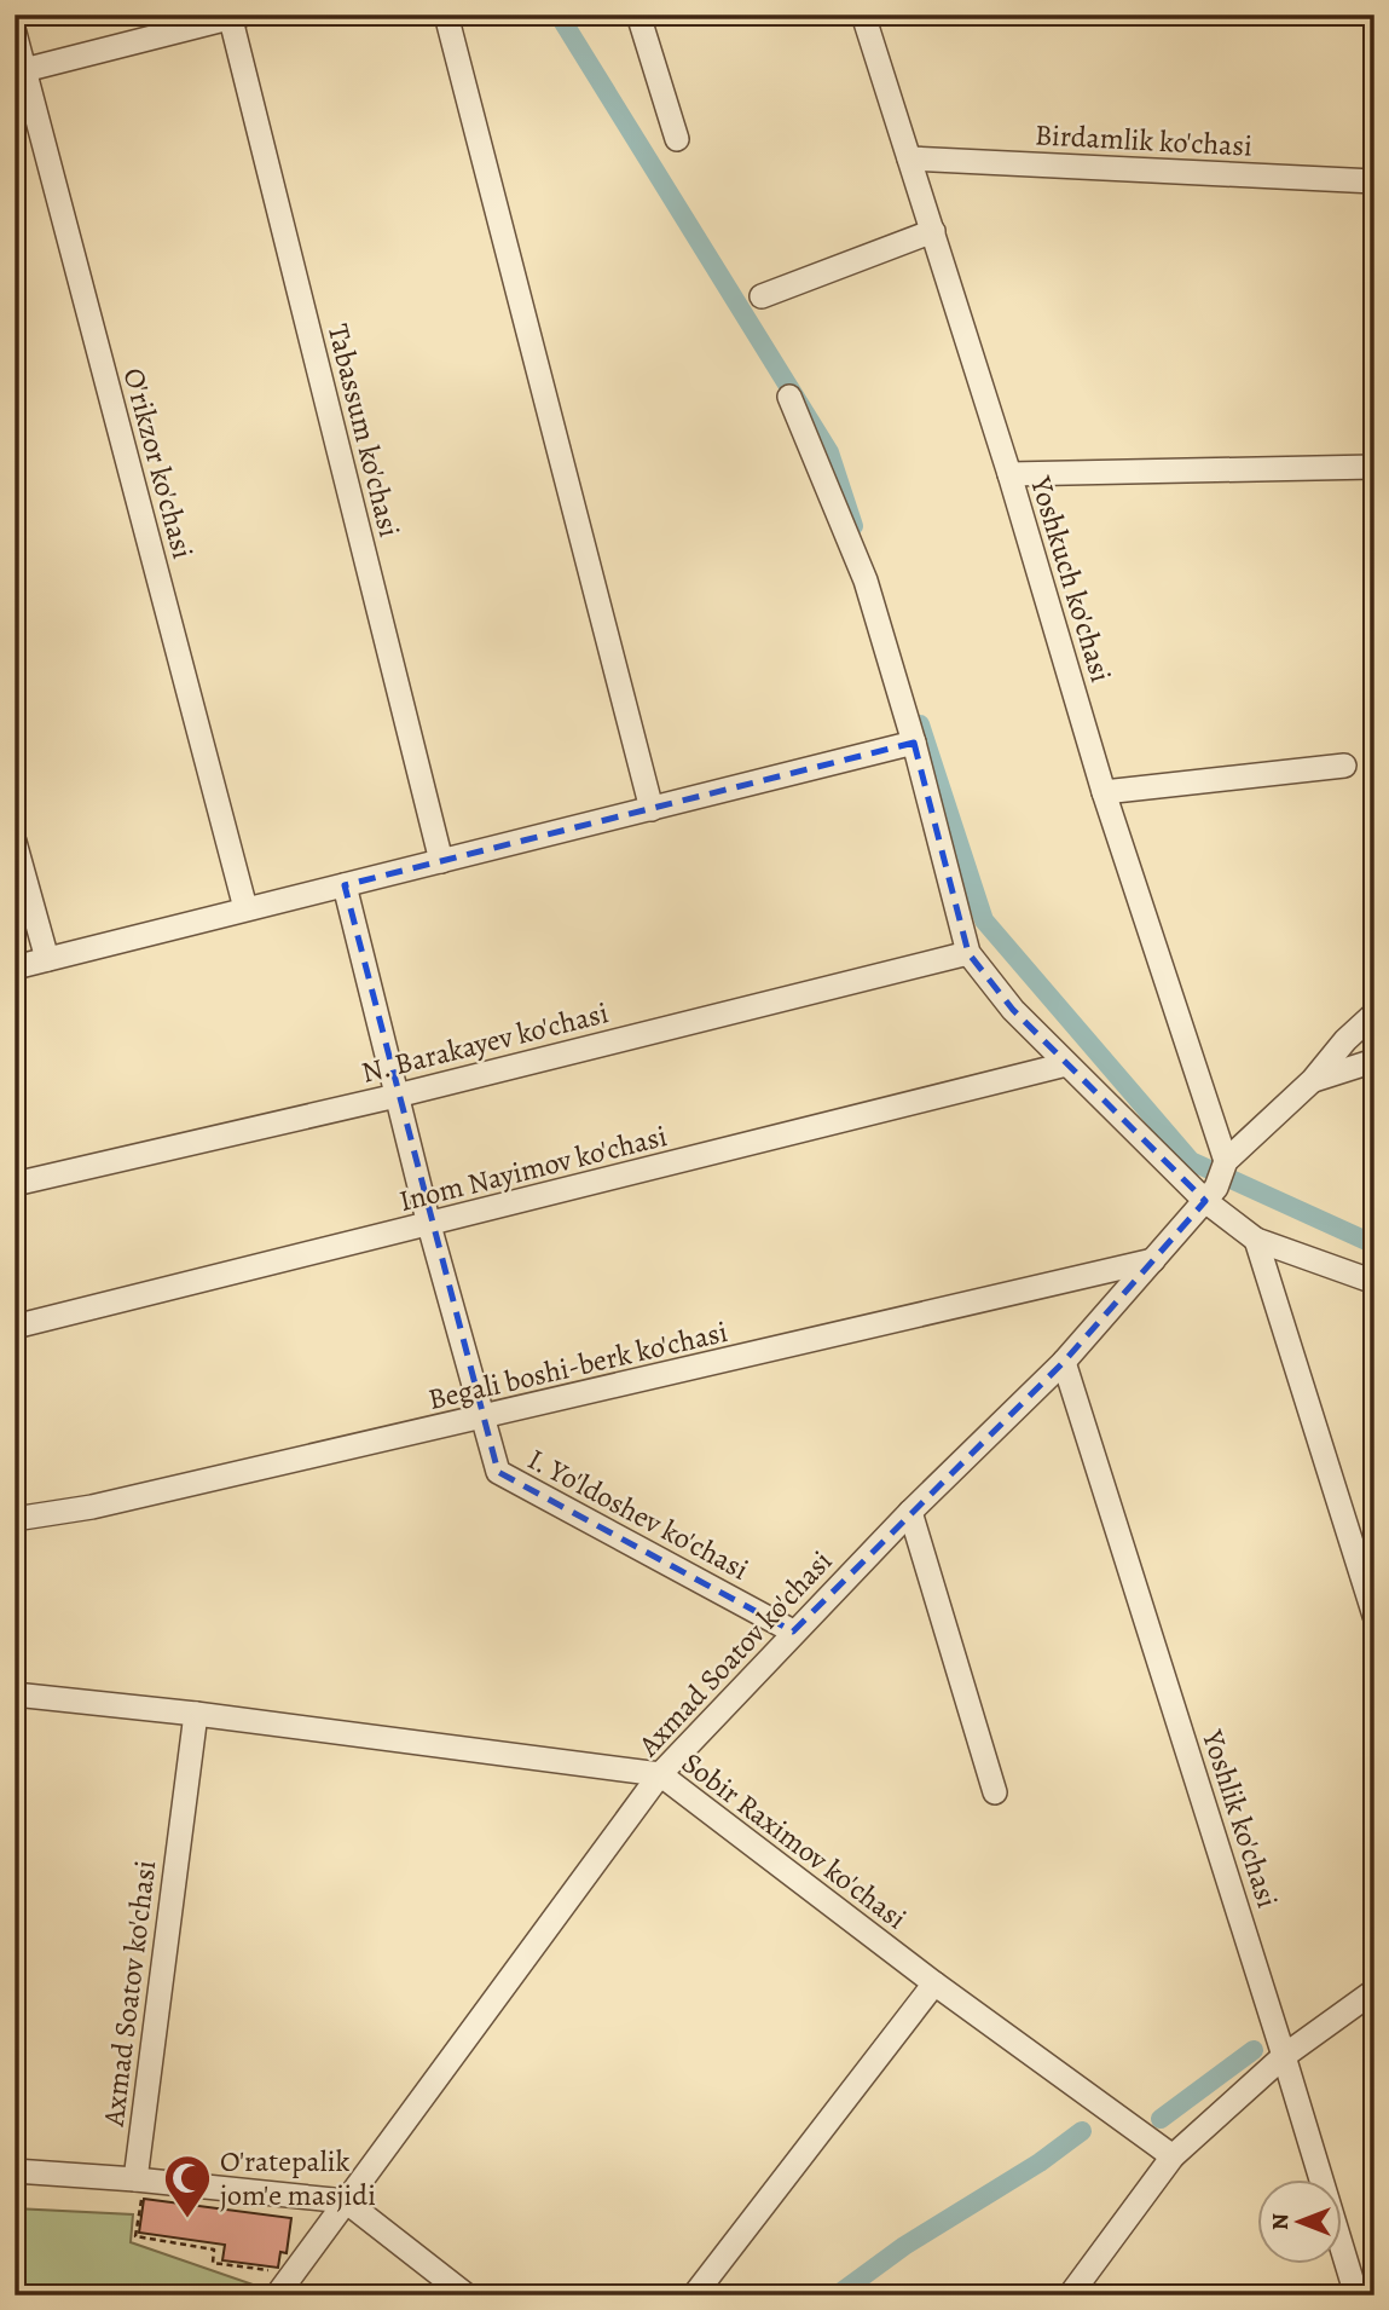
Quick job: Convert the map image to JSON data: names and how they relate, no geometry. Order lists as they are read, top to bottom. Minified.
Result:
{"streets":{"street":["Birdamlik ko'chasi","Tabassum ko'chasi","O'rikzor ko'chasi","Yoshkuch ko'chasi","N. Barakayev ko'chasi","Inom Nayimov ko'chasi","Begali boshi-berk ko'chasi","I. Yo'ldoshev ko'chasi","Axmad Soatov ko'chasi","Yoshlik ko'chasi","Sobir Raximov ko'chasi"]},"crossings":[["Birdamlik ko'chasi","Yoshkuch ko'chasi"],["Yoshkuch ko'chasi","Axmad Soatov ko'chasi"],["N. Barakayev ko'chasi","I. Yo'ldoshev ko'chasi"],["Inom Nayimov ko'chasi","I. Yo'ldoshev ko'chasi"],["Begali boshi-berk ko'chasi","I. Yo'ldoshev ko'chasi"],["Begali boshi-berk ko'chasi","Axmad Soatov ko'chasi"],["I. Yo'ldoshev ko'chasi","Axmad Soatov ko'chasi"],["Axmad Soatov ko'chasi","Yoshlik ko'chasi"],["Axmad Soatov ko'chasi","Sobir Raximov ko'chasi"]],"places":{"mosque":["O'ratepalik jom'e masjidi"]},"north":"left"}
